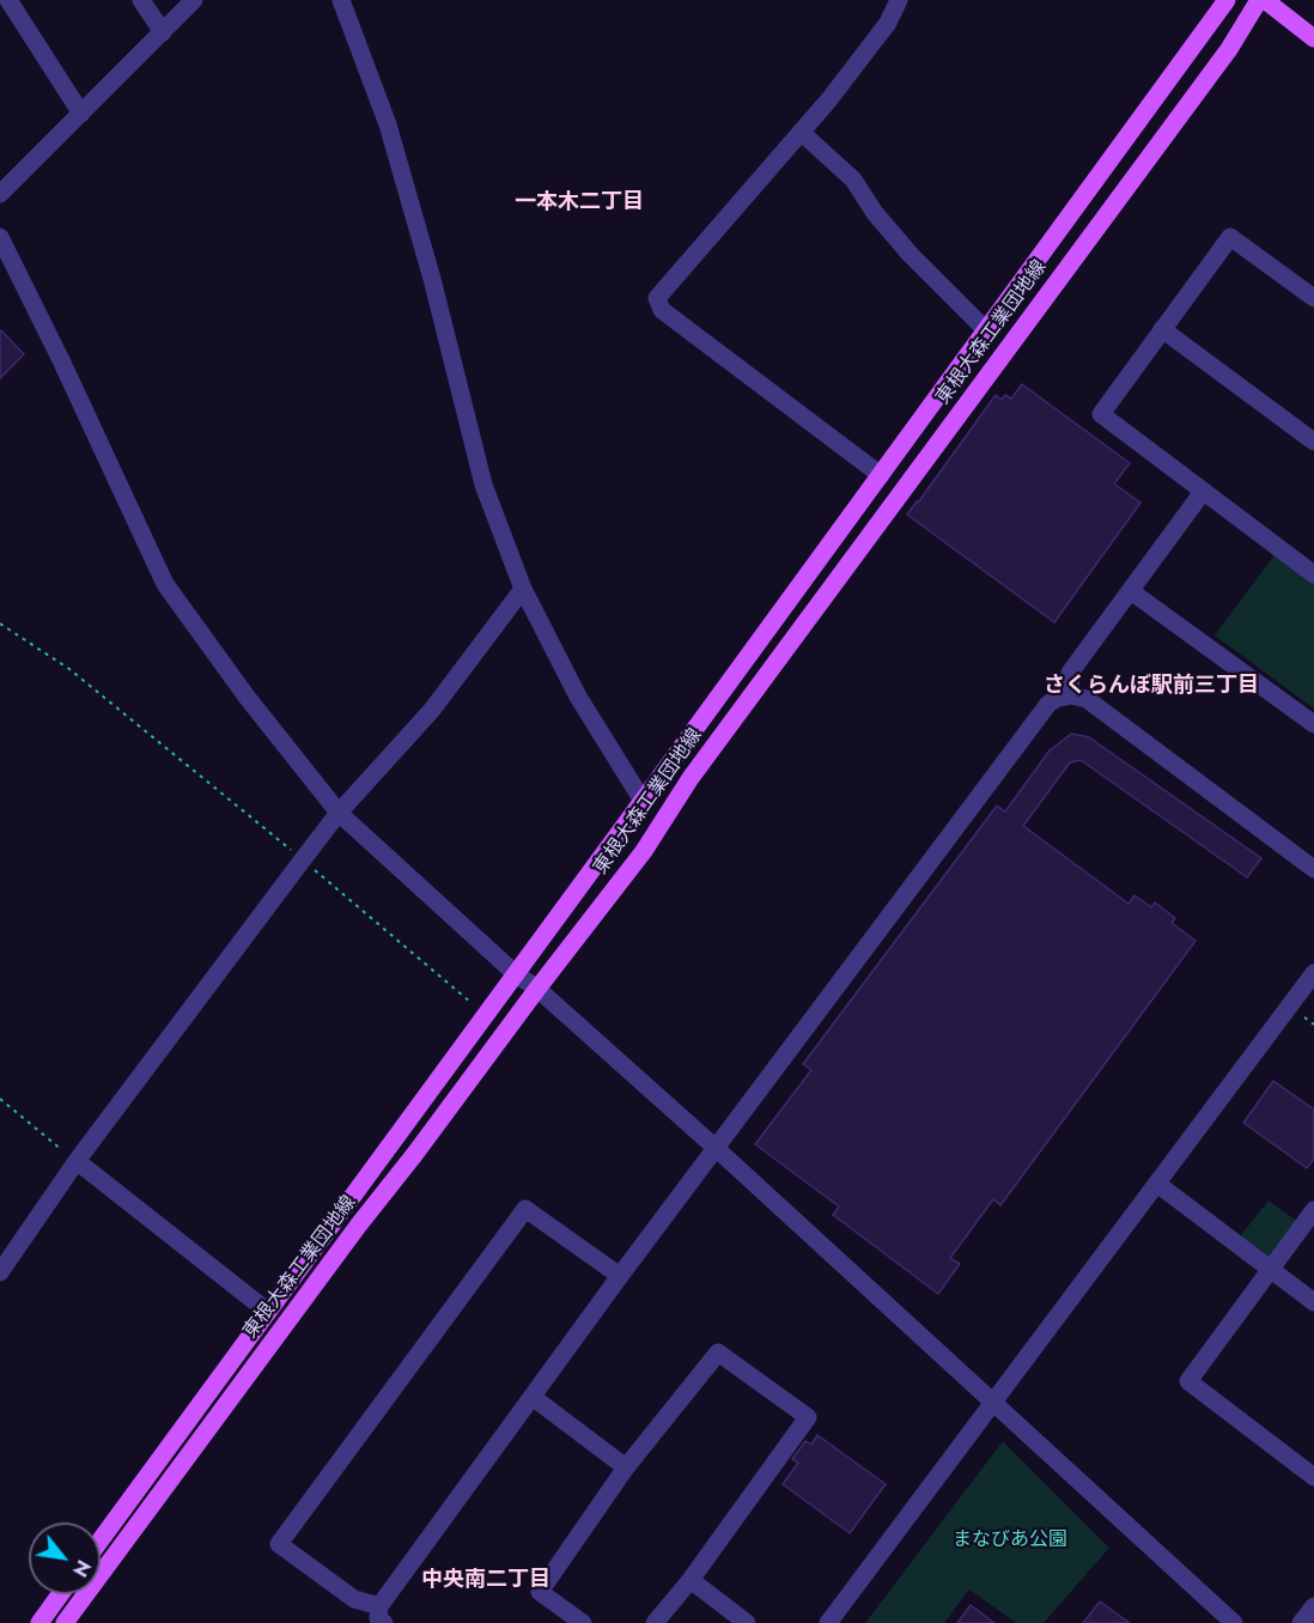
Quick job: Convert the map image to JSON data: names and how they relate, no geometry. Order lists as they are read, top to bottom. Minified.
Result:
{"streets":{"main road":["東根大森工業団地線"]},"districts":["一本木二丁目","さくらんぼ駅前三丁目","中央南二丁目"],"parks":["まなびあ公園"],"north":"bottom right"}
